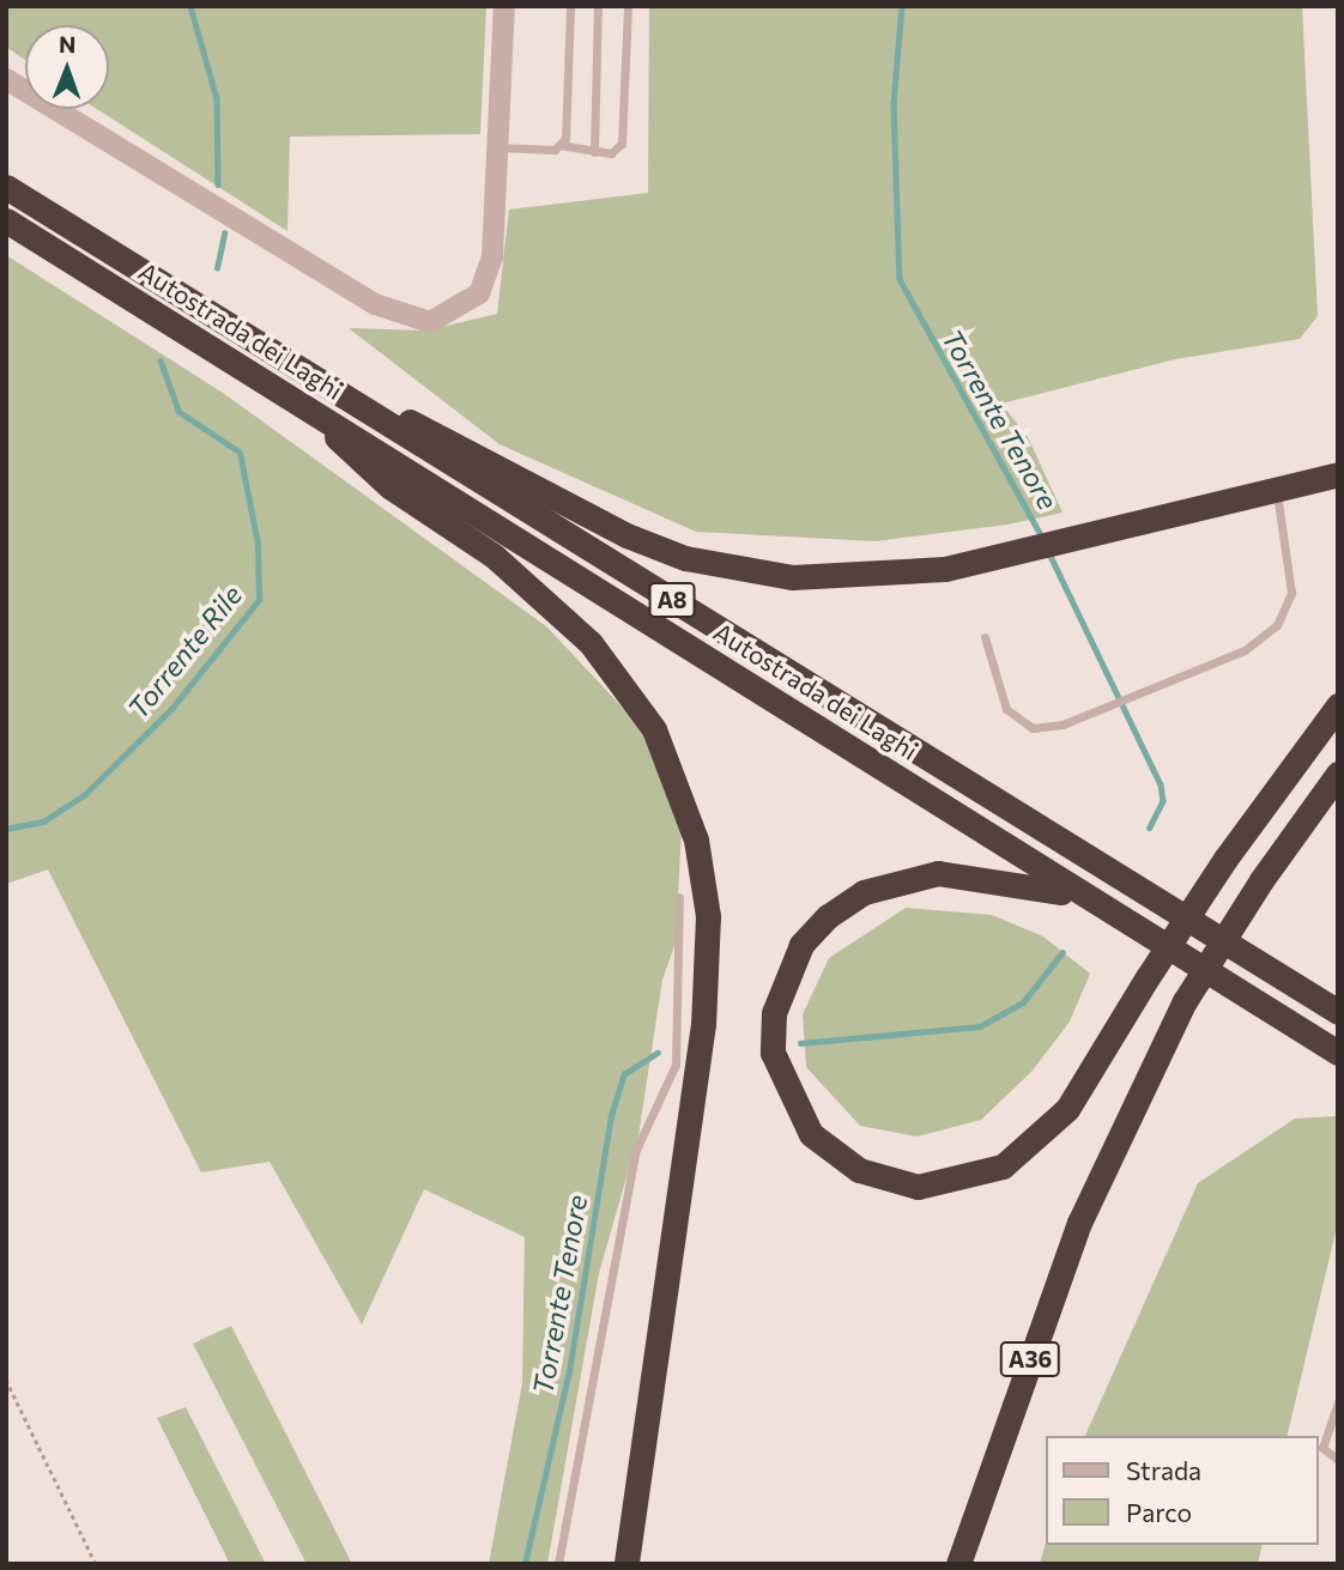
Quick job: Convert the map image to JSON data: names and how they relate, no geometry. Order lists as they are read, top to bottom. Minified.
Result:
{"streets":{"highway":["Autostrada dei Laghi","A8","A36"]},"water":["Torrente Tenore","Torrente Rile"],"legend":["Strada","Parco"],"north":"top"}
